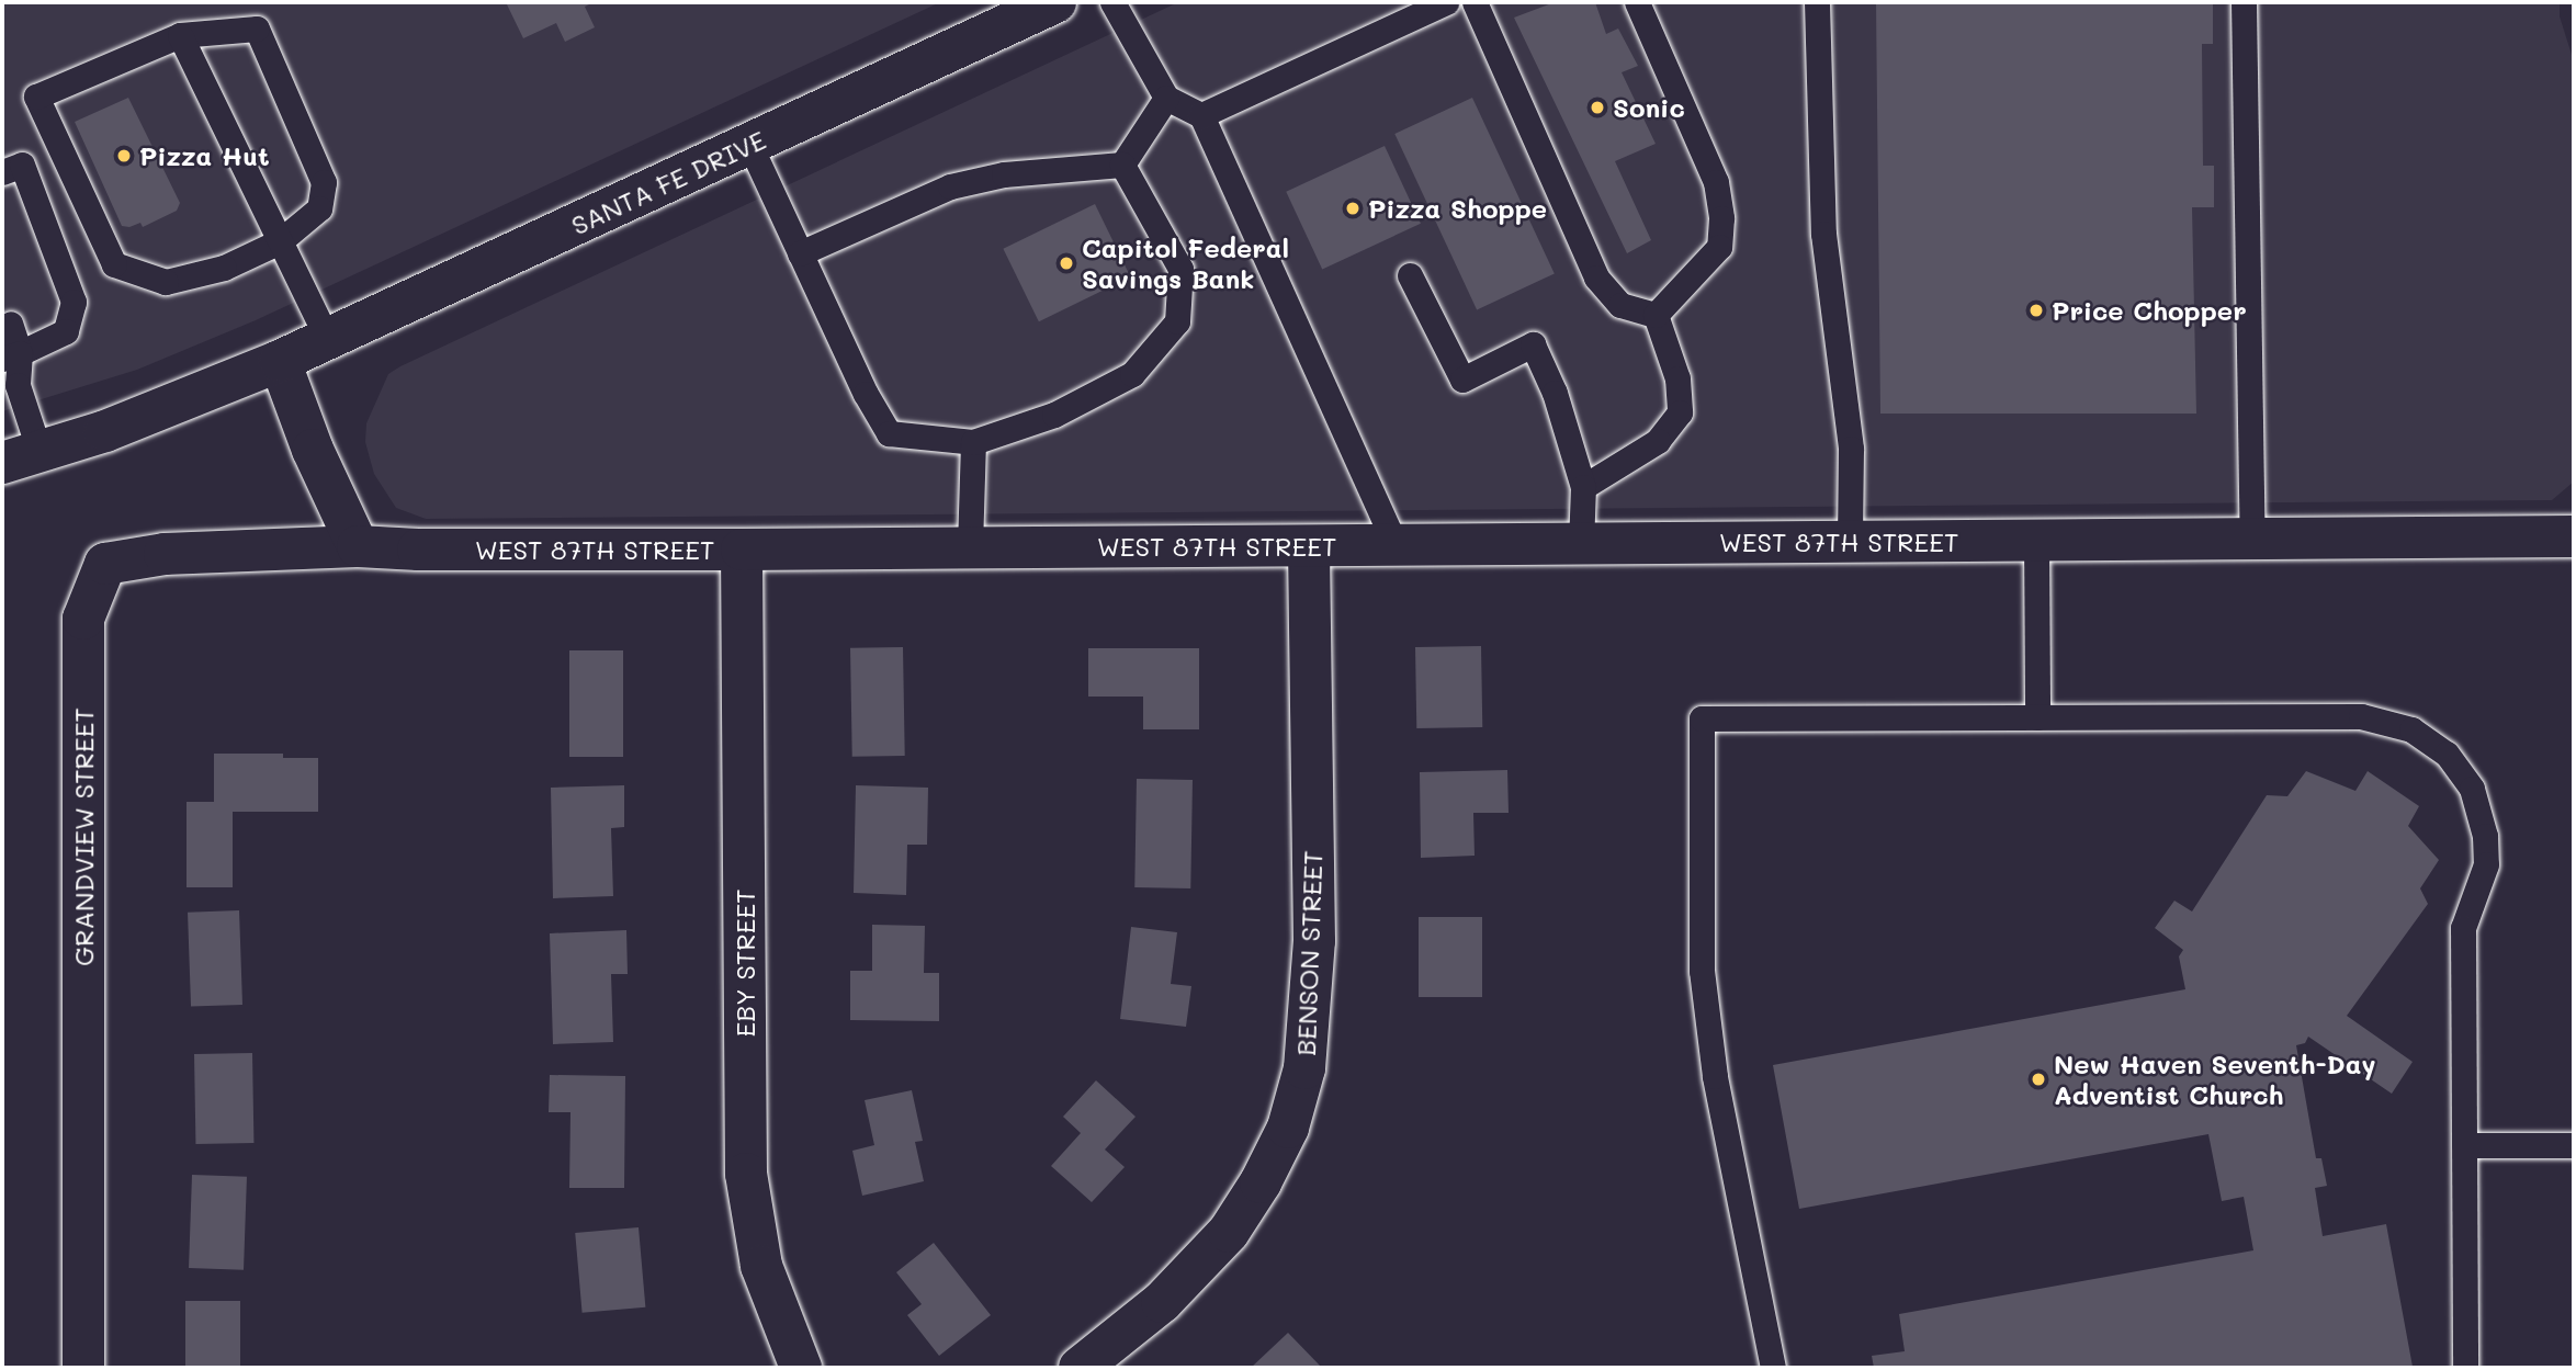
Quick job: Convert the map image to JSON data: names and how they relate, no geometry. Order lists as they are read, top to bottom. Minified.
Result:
{"streets":{"street":["SANTA FE DRIVE","WEST 87TH STREET","GRANDVIEW STREET","BENSON STREET","EBY STREET"]},"crossings":[["WEST 87TH STREET","GRANDVIEW STREET"],["WEST 87TH STREET","BENSON STREET"],["WEST 87TH STREET","EBY STREET"]],"places":["Sonic","Pizza Hut","Pizza Shoppe","Capitol Federal Savings Bank","Price Chopper","New Haven Seventh-Day Adventist Church"]}
